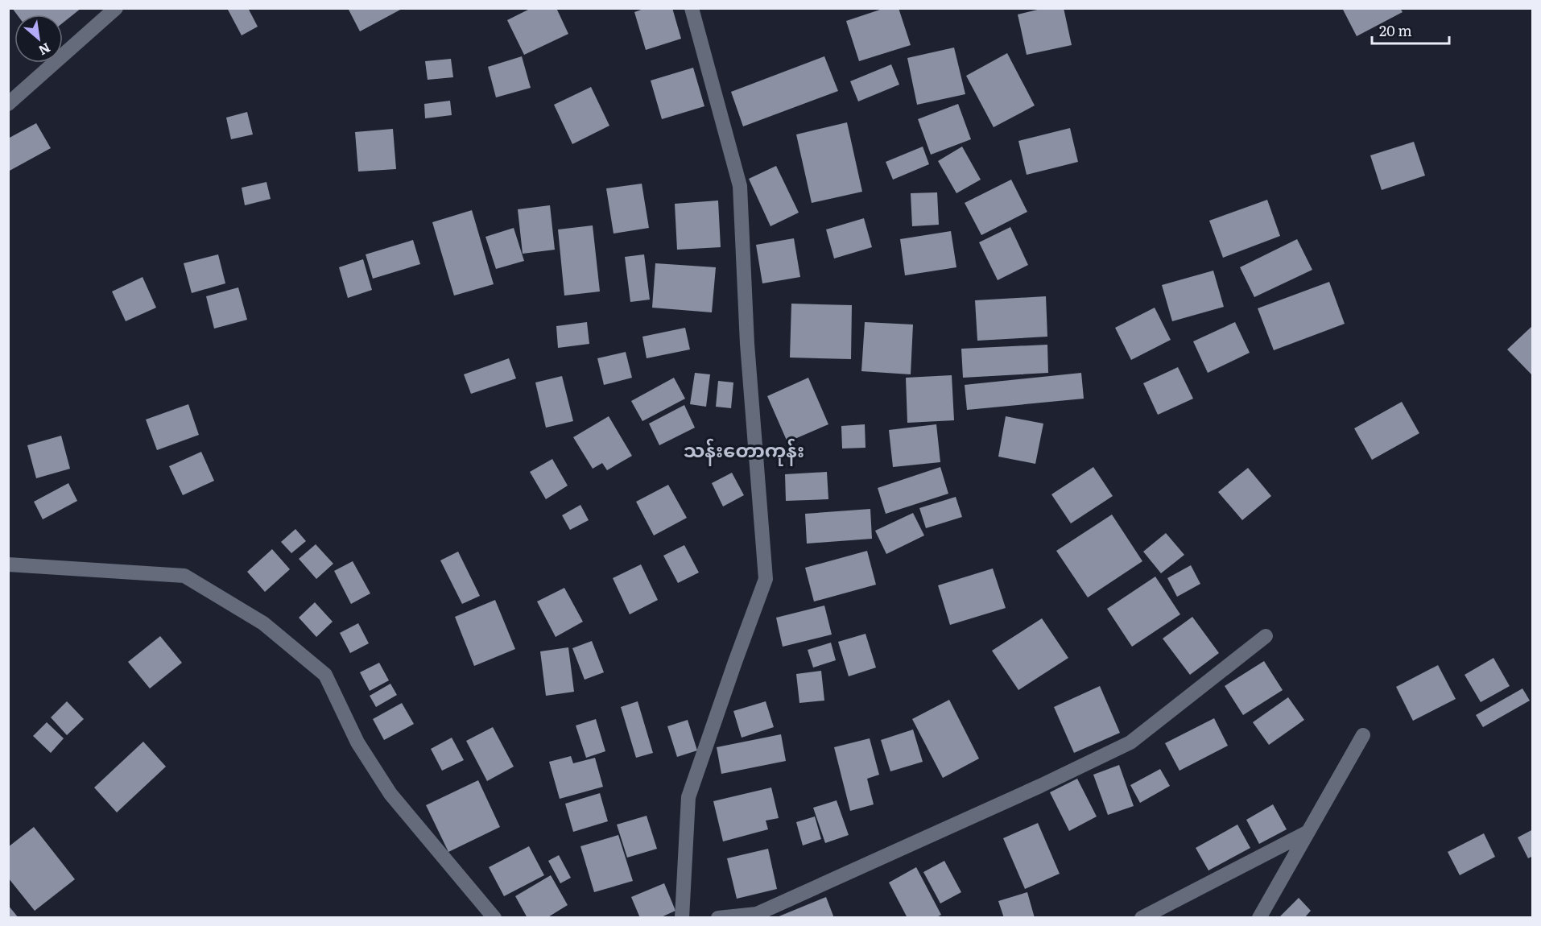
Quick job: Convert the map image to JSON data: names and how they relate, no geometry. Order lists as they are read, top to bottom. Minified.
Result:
{"districts":["သန်းတောကုန်း"],"scale_bar":"20 m","north":"bottom right"}
